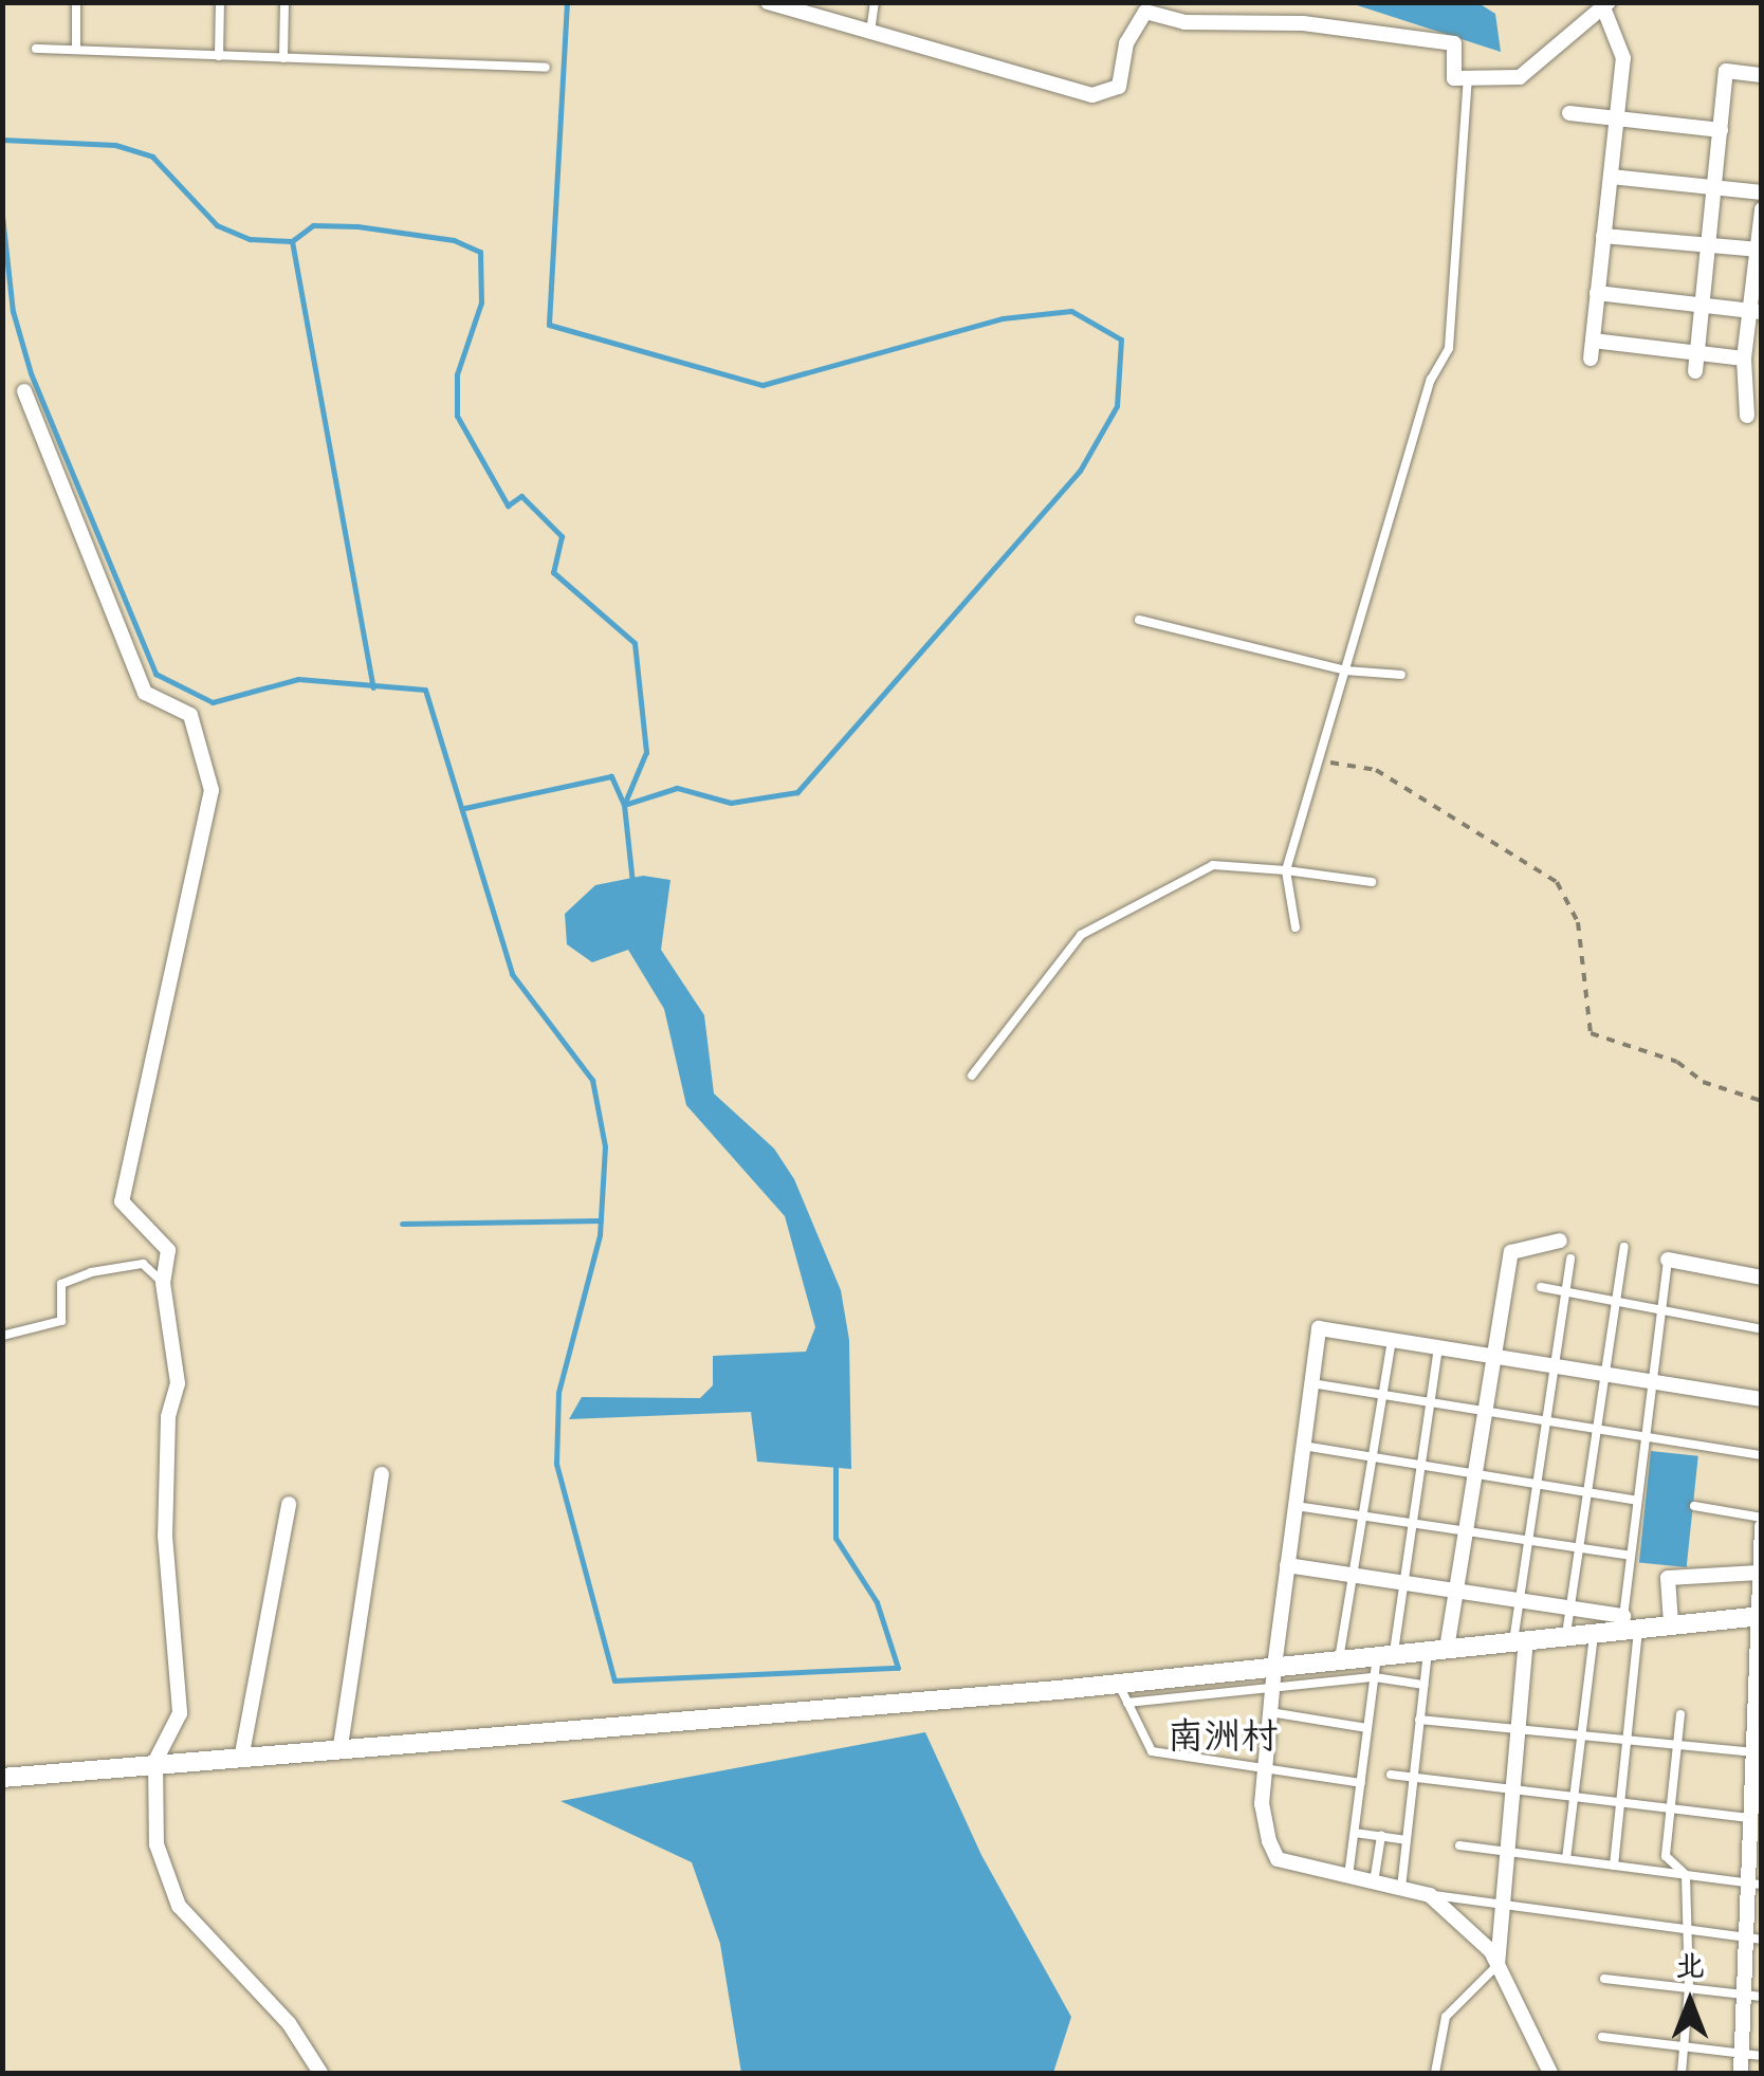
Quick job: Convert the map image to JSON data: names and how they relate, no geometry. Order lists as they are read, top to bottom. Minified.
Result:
{"districts":["南洲村"],"north":"top"}
